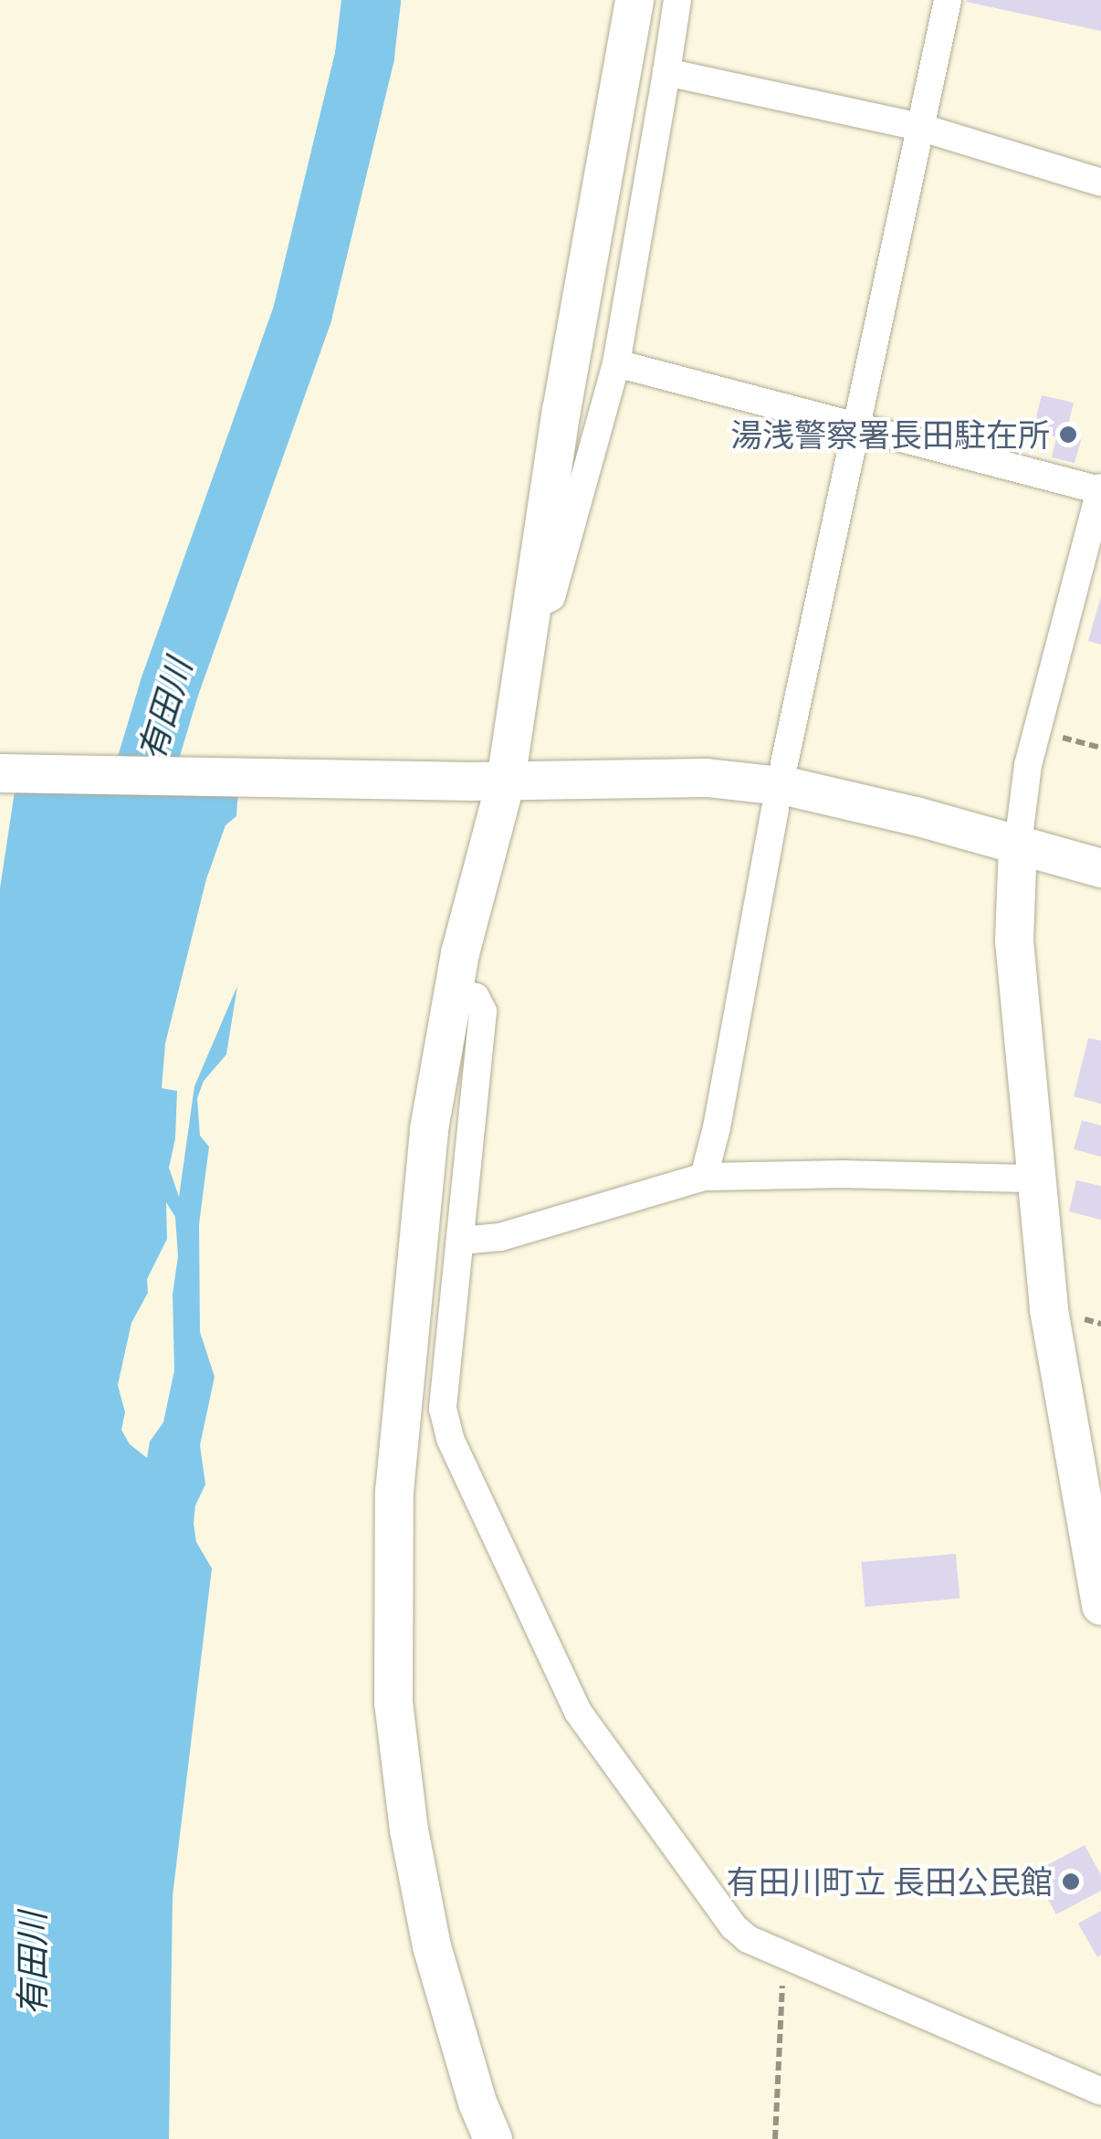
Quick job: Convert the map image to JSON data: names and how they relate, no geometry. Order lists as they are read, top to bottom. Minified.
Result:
{"water":["有田川"],"places":["湯浅警察署長田駐在所","有田川町立 長田公民館"]}
